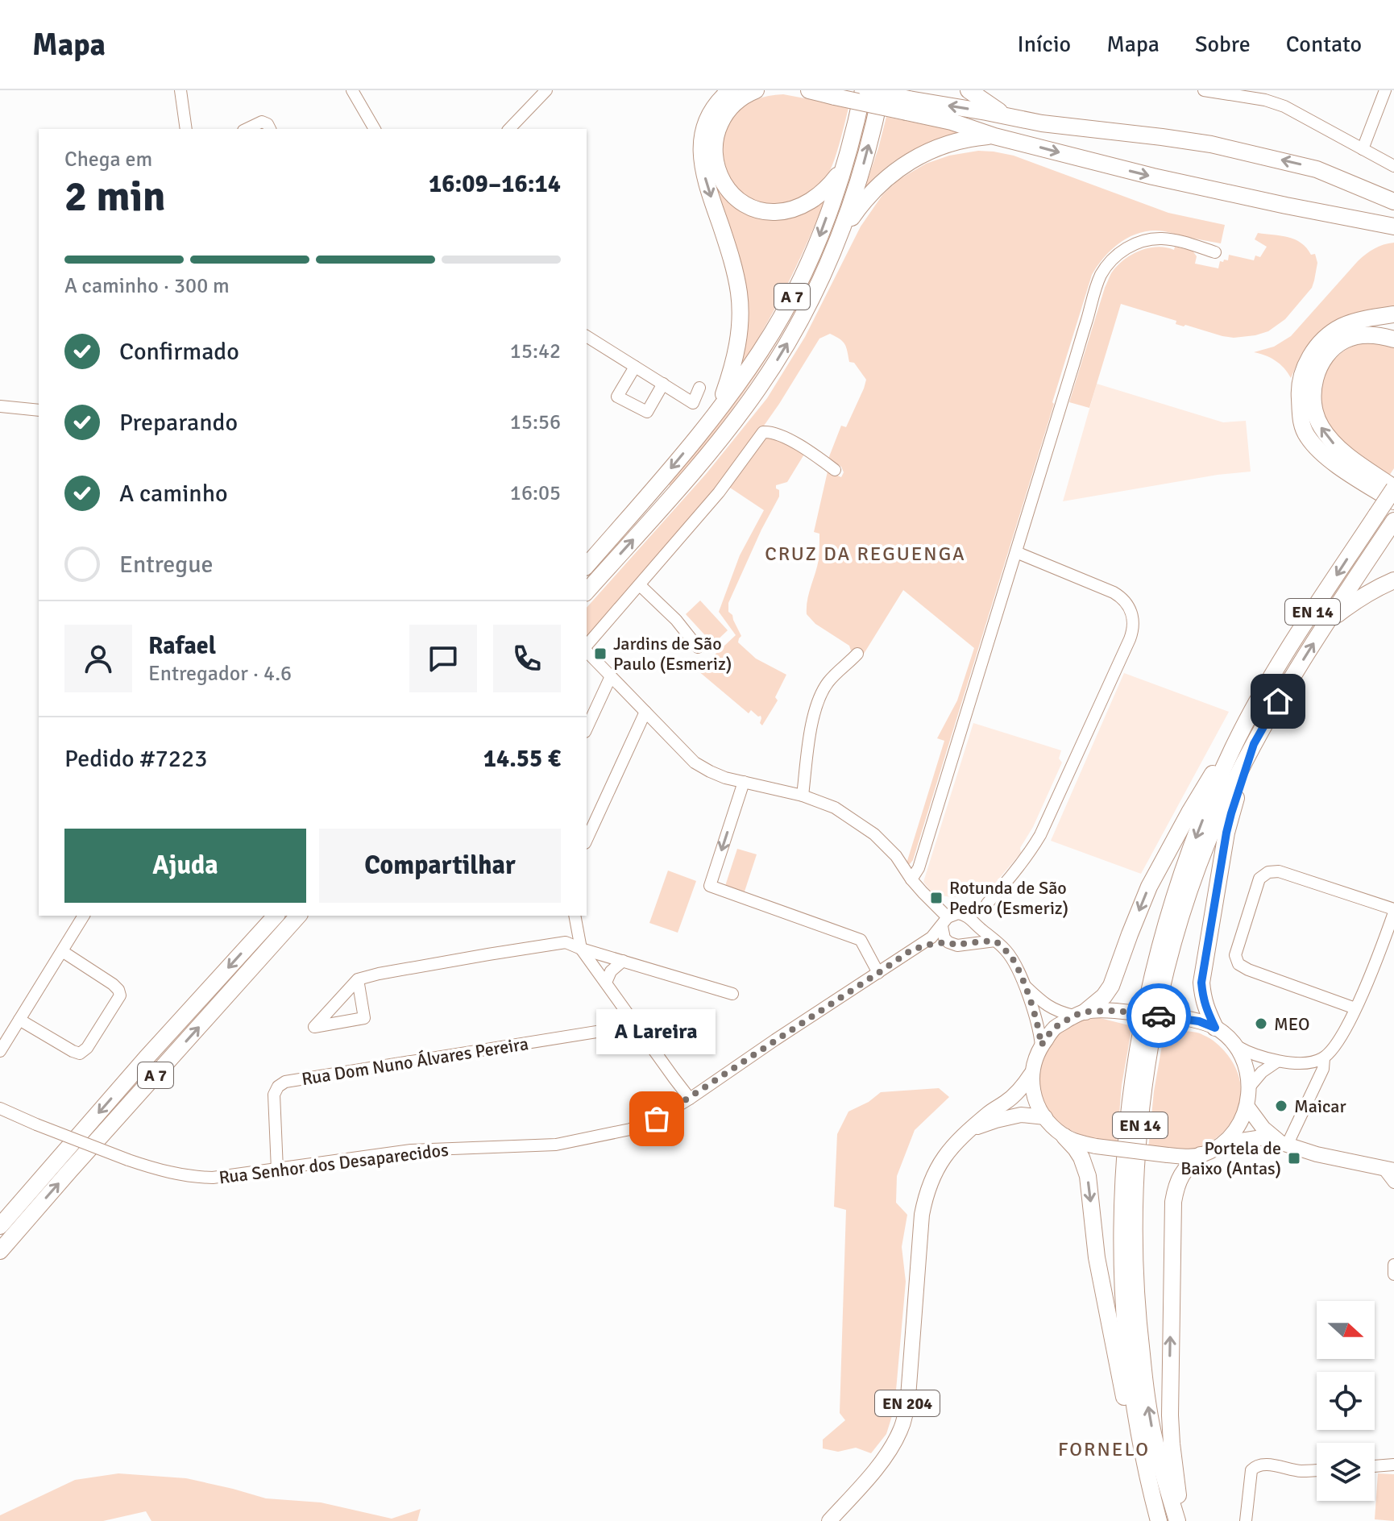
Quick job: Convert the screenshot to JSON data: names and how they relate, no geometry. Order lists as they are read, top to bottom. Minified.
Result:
{"streets":{"highway":["A 7","EN 14"],"main road":["EN 204"],"street":["Rua Dom Nuno Álvares Pereira","Rua Senhor dos Desaparecidos"]},"crossings":[["EN 14","EN 204"],["Rua Dom Nuno Álvares Pereira","Rua Senhor dos Desaparecidos"]],"districts":["CRUZ DA REGUENGA","FORNELO"],"places":{"transit":["Jardins de São Paulo (Esmeriz)","Rotunda de São Pedro (Esmeriz)","Portela de Baixo (Antas)"],"other":["MEO","Maicar","A Lareira"]},"north":"right","page":{"header":"Mapa","nav":["Início","Mapa","Sobre","Contato"],"heading":["2 min","Chega em","16:09–16:14"],"panel":["Rafael","Entregador · 4.6","Pedido #7223","14.55 €"],"bar":"A caminho · 300 m","list":[["Confirmado","15:42"],["Preparando","15:56"],["A caminho","16:05"],"Entregue"],"buttons":["Ajuda","Compartilhar"],"bubble":"A Lareira"}}
